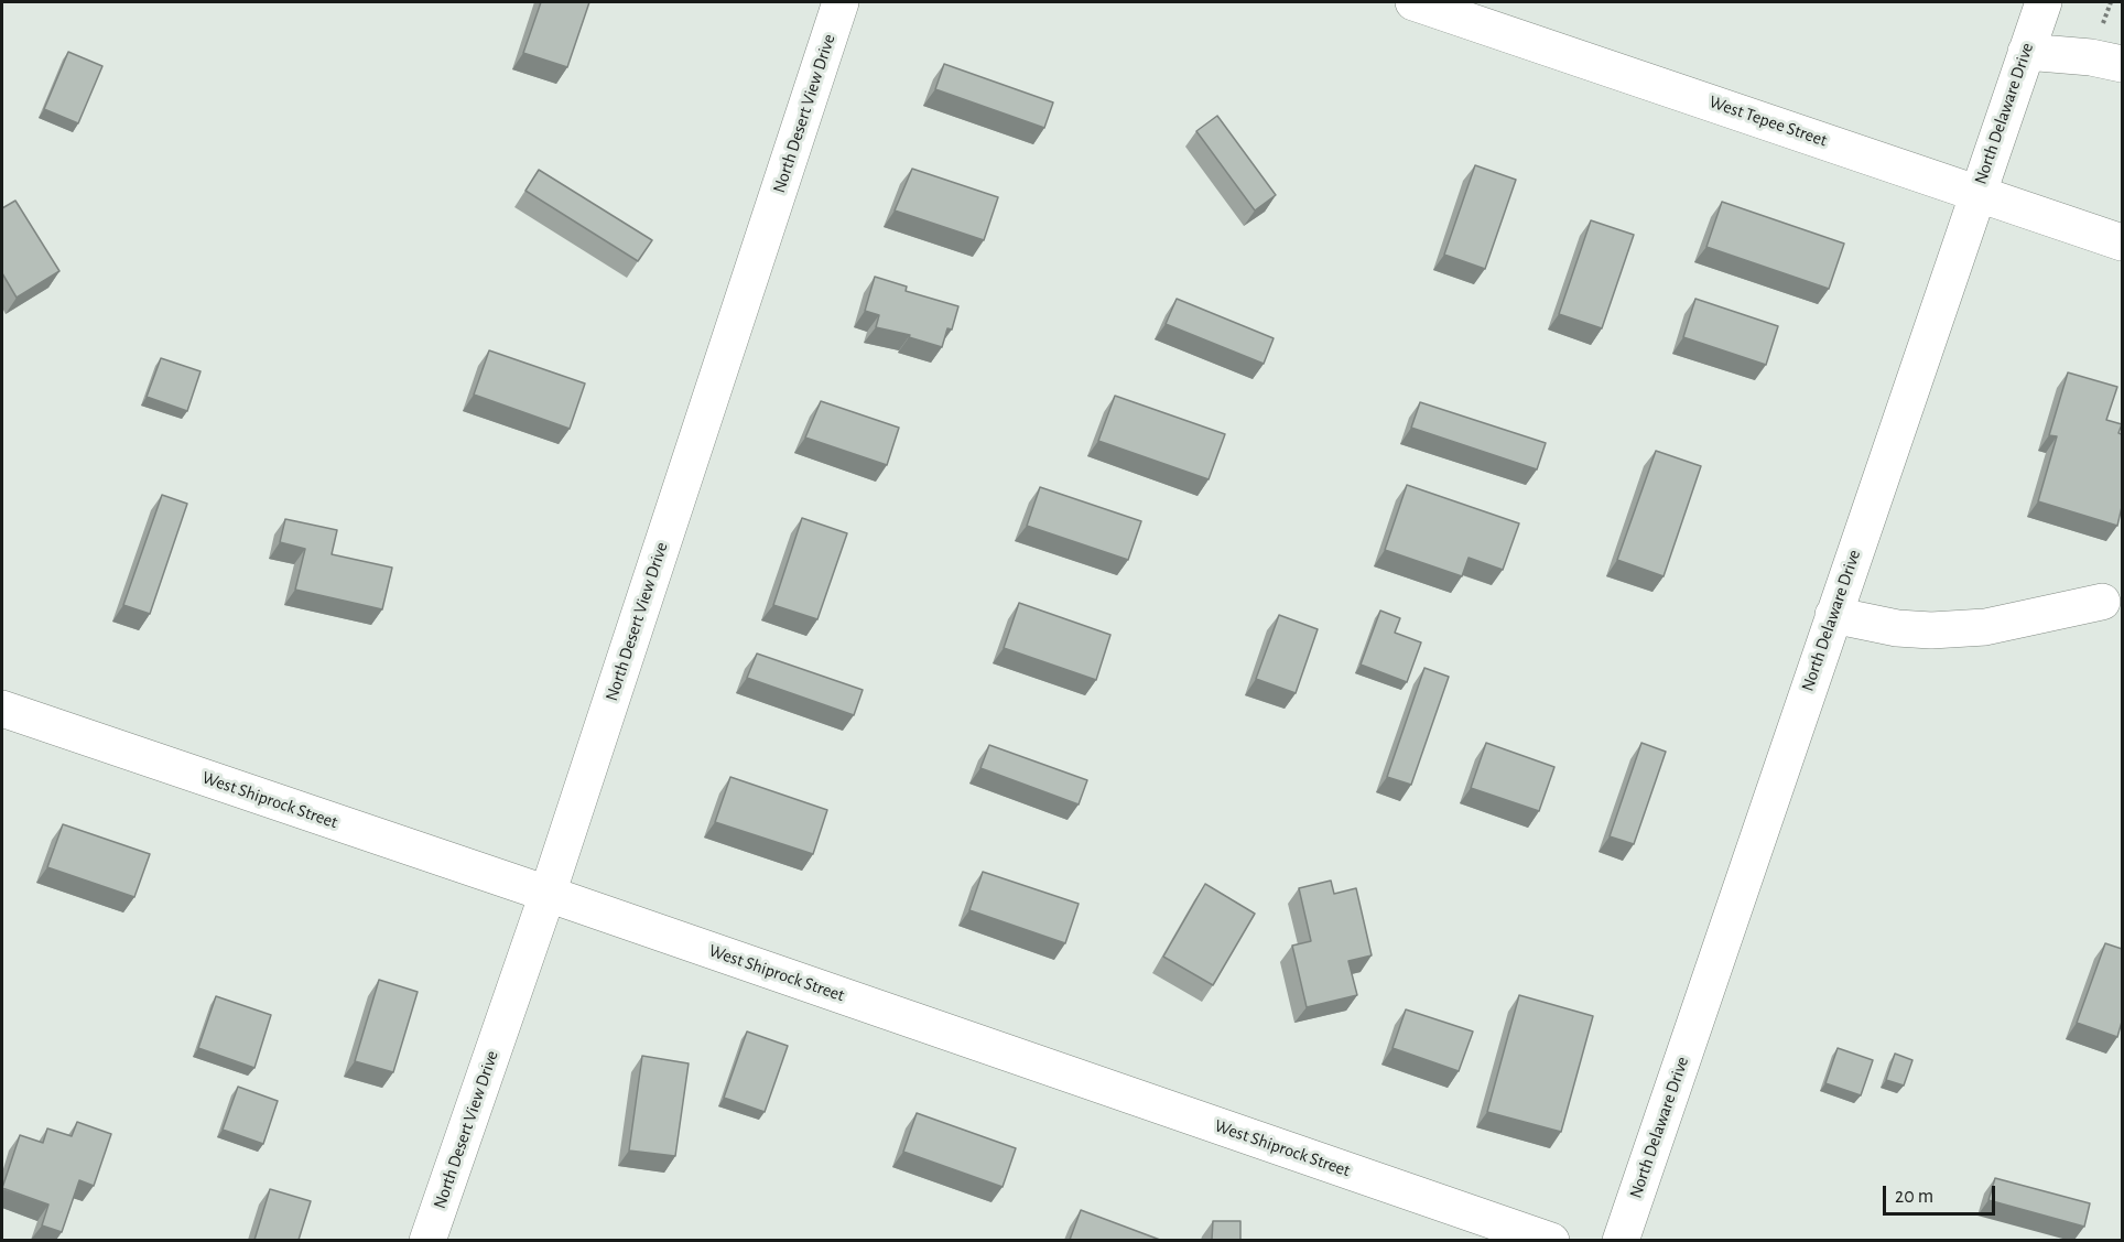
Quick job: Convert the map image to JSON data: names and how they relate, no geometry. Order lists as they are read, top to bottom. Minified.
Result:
{"streets":{"street":["North Desert View Drive","North Delaware Drive","West Tepee Street","West Shiprock Street"]},"crossings":[["North Desert View Drive","West Shiprock Street"],["North Delaware Drive","West Tepee Street"]],"scale_bar":"20 m"}
